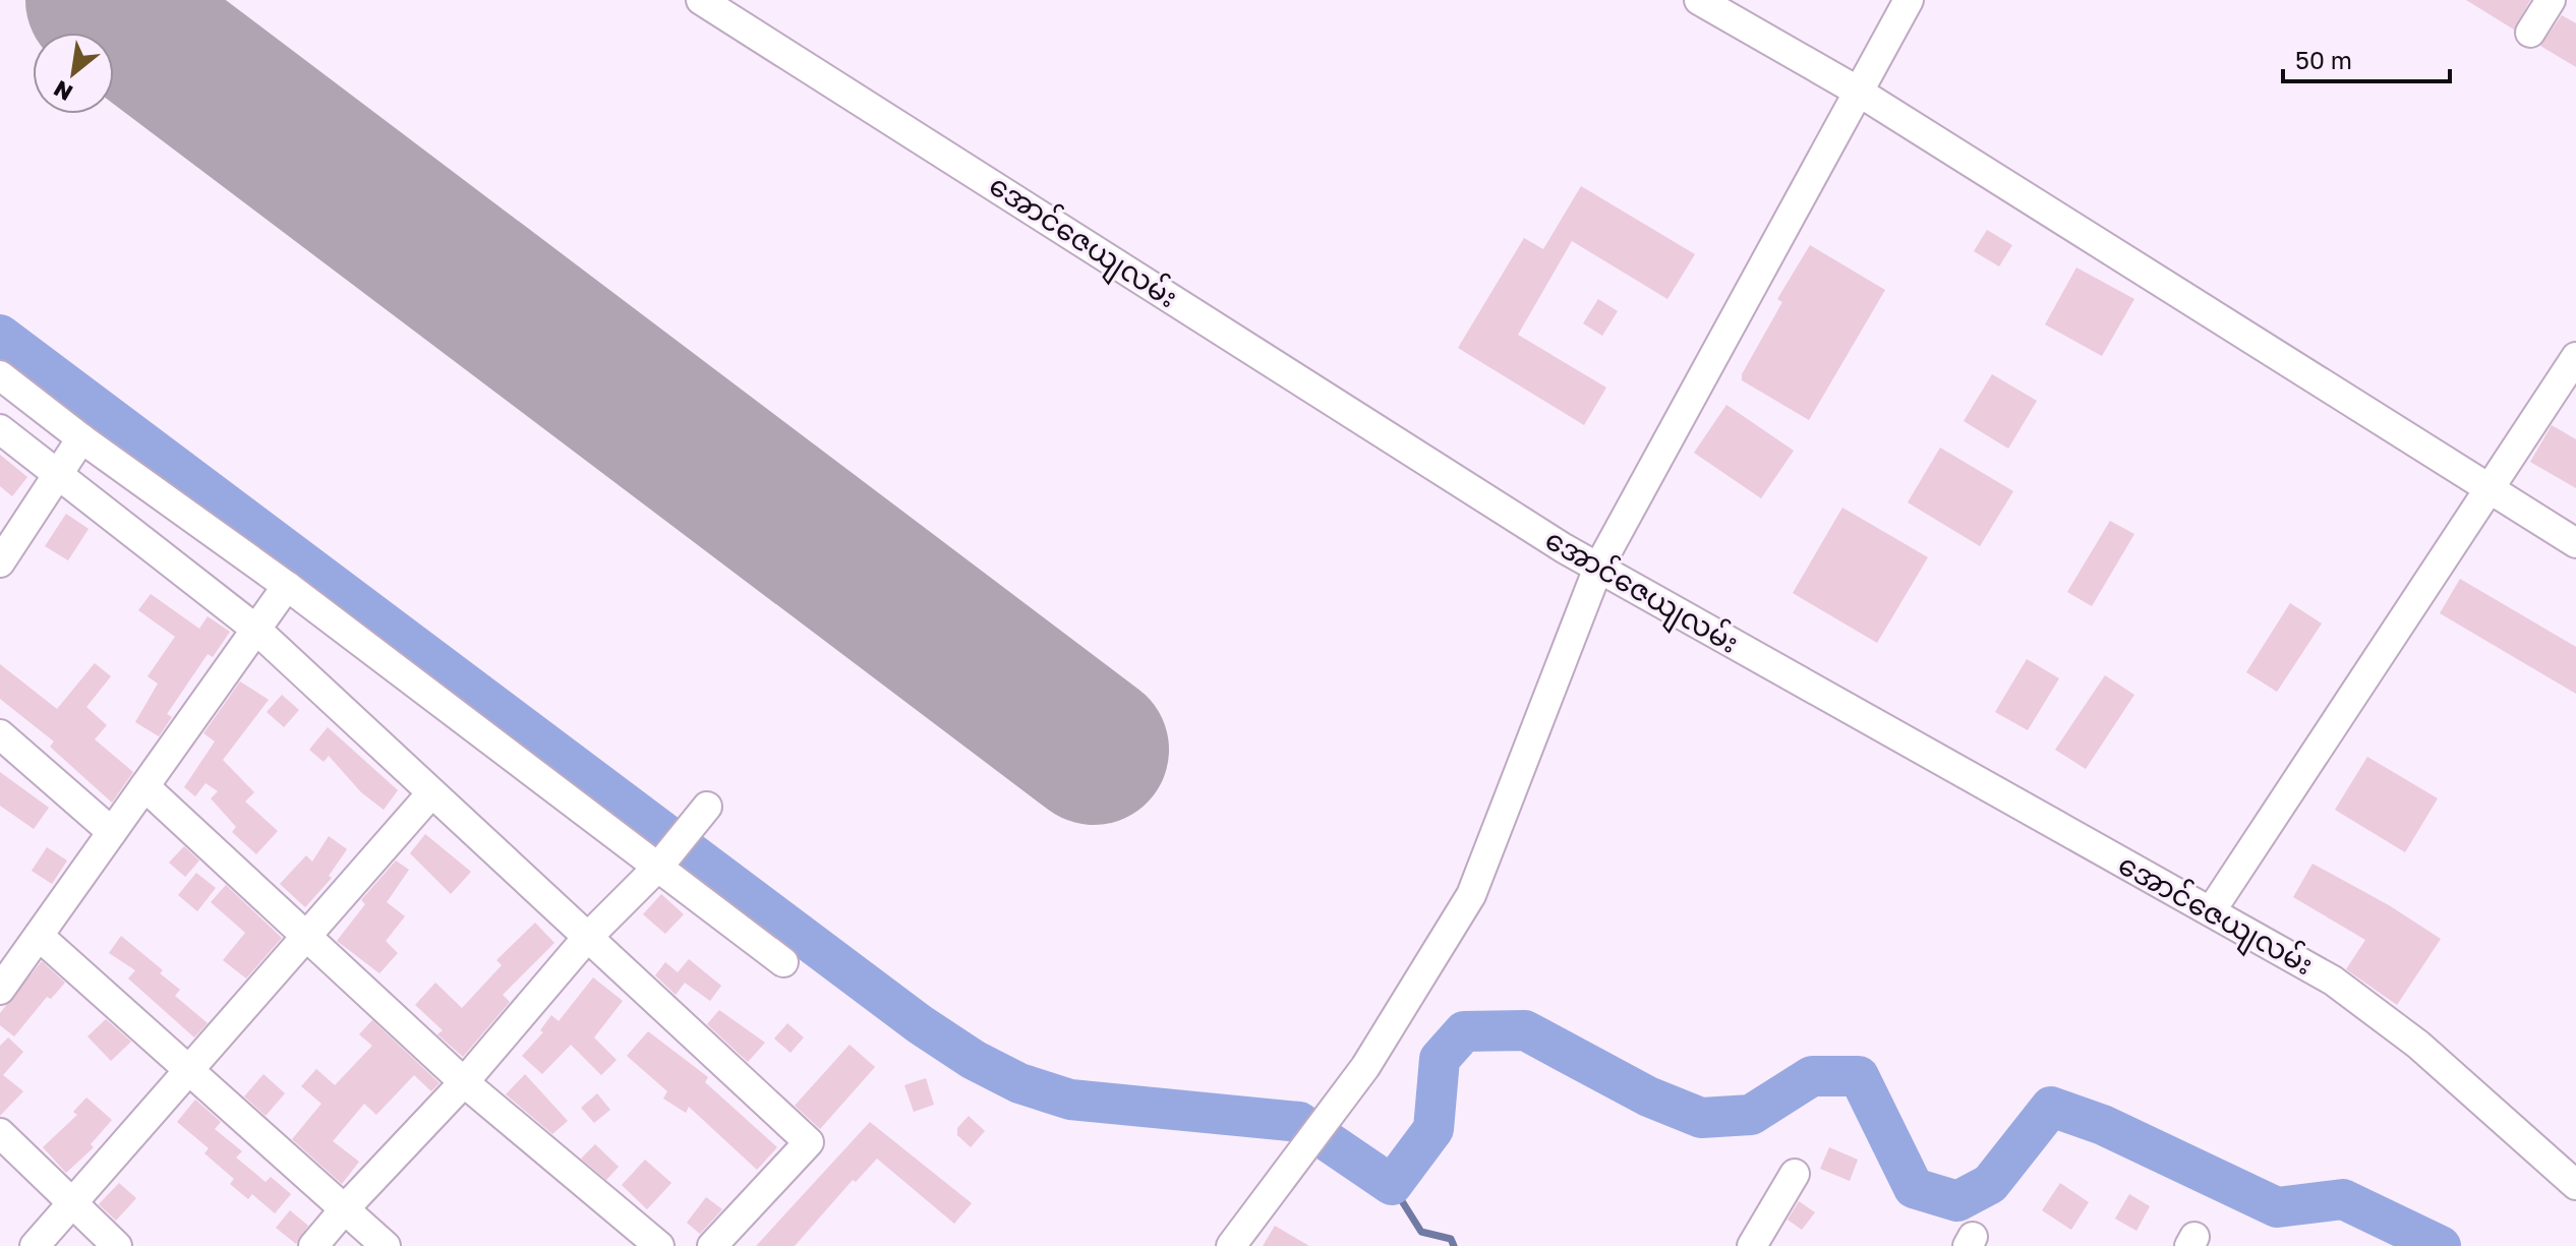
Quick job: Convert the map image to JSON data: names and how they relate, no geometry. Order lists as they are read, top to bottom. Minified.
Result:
{"streets":{"street":["အောင်ဇေယျလမ်း"]},"scale_bar":"50 m","north":"bottom left"}
